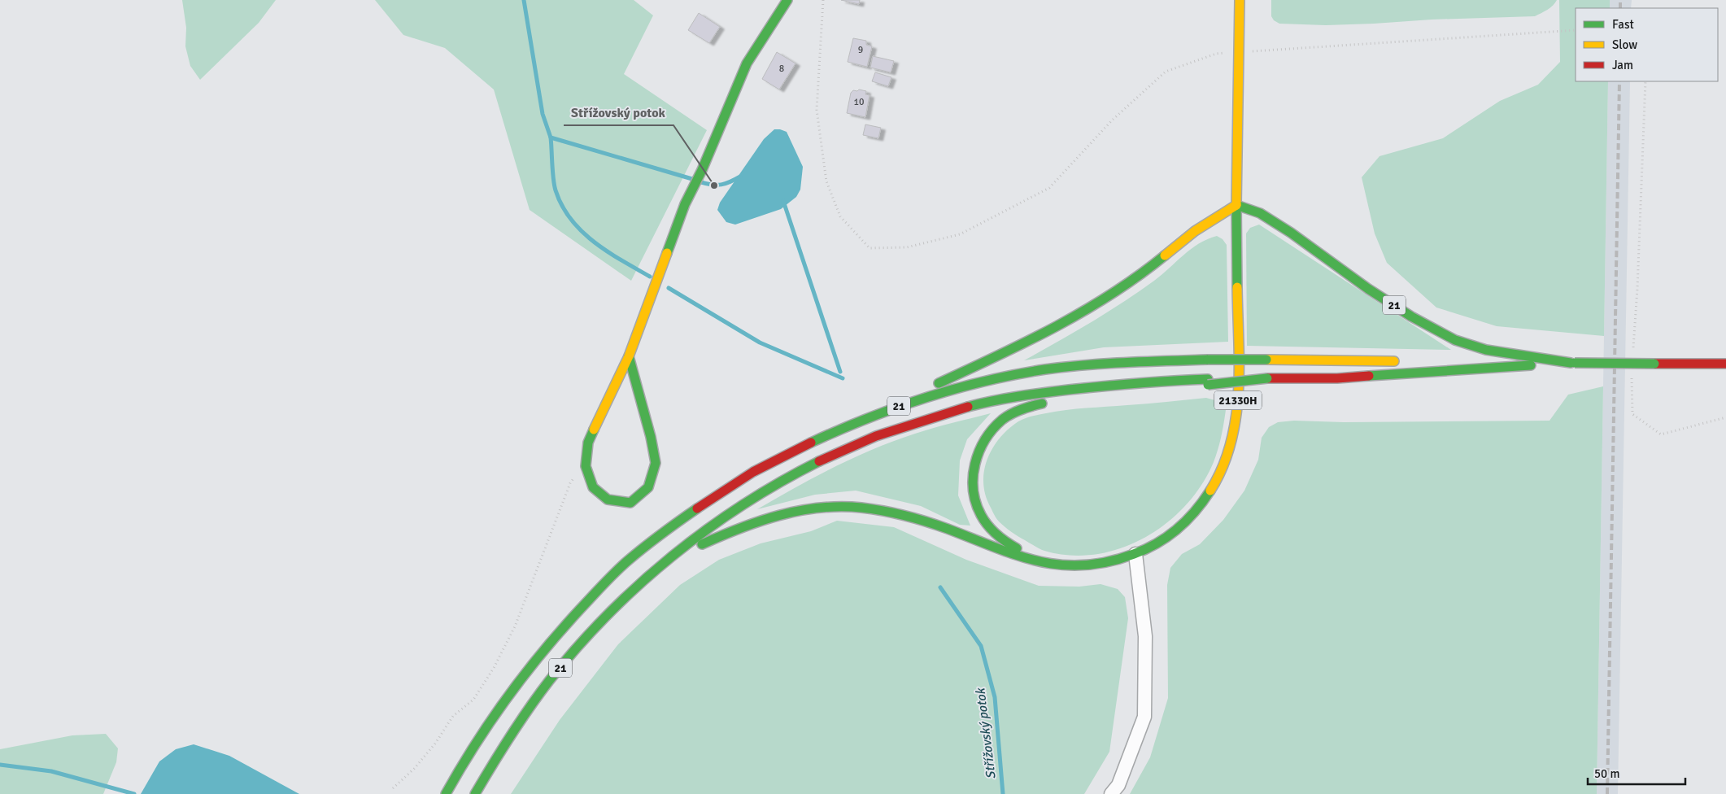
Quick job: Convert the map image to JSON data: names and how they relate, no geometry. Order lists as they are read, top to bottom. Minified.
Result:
{"streets":{"main road":["21","21330H"]},"crossings":[["21","21330H"]],"water":["Střížovský potok"],"places":["Střížovský potok"],"house_numbers":["9","8","10"],"legend":["Fast","Slow","Jam"],"scale_bar":"50 m"}
